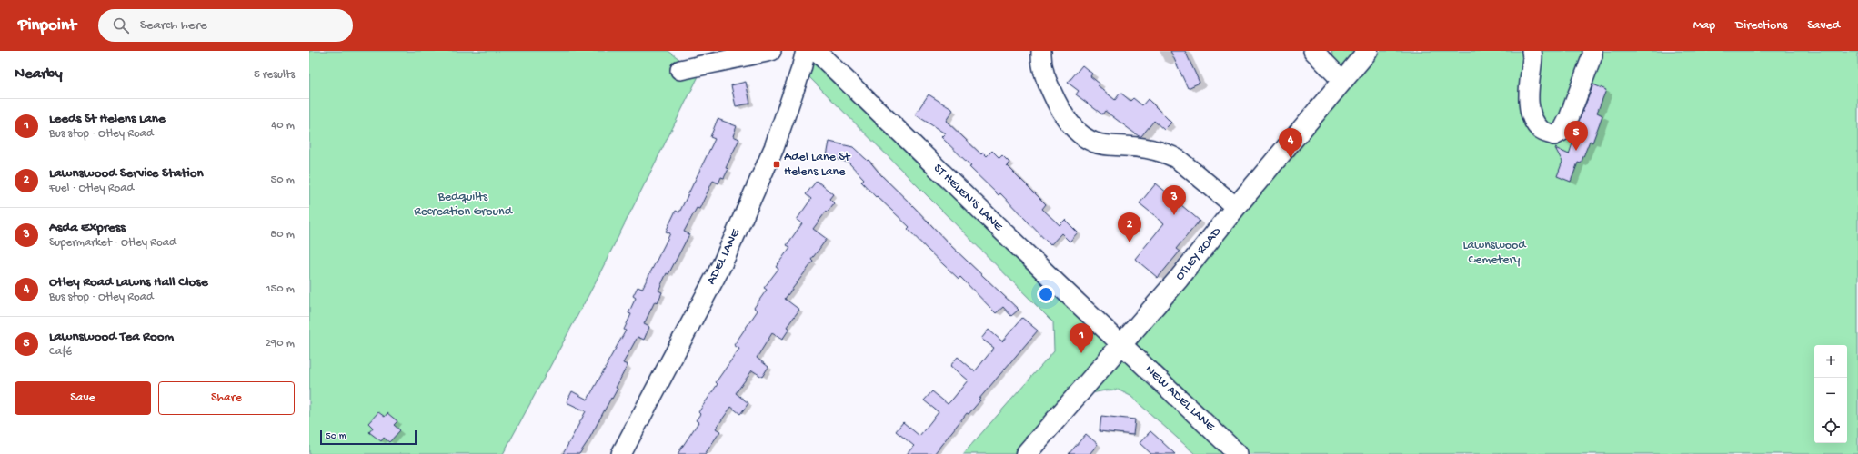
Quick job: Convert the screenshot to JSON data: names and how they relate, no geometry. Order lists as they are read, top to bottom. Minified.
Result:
{"streets":{"highway":["OTLEY ROAD"],"street":["ST HELEN'S LANE","ADEL LANE","NEW ADEL LANE"]},"crossings":[["ST HELEN'S LANE","OTLEY ROAD"],["ST HELEN'S LANE","NEW ADEL LANE"],["OTLEY ROAD","NEW ADEL LANE"]],"parks":["Bedquilts Recreation Ground","Lawnswood Cemetery"],"places":{"transit":["Adel Lane St Helens Lane"]},"scale_bar":"50 m","page":{"header":"Pinpoint","search":"Search here","nav":["Map","Directions","Saved"],"heading":["Nearby","5 results"],"list":[{"mark":"1","name":"Leeds St Helens Lane","note":"Bus stop · Otley Road","value":"40 m"},{"mark":"2","name":"Lawnswood Service Station","note":"Fuel · Otley Road","value":"50 m"},{"mark":"3","name":"Asda Express","note":"Supermarket · Otley Road","value":"80 m"},{"mark":"4","name":"Otley Road Lawns Hall Close","note":"Bus stop · Otley Road","value":"150 m"},{"mark":"5","name":"Lawnswood Tea Room","note":"Café","value":"290 m"}],"pins":["5","4","3","2","1"],"map_buttons":["+","−"],"buttons":["Save","Share"],"scale":"50 m"}}
